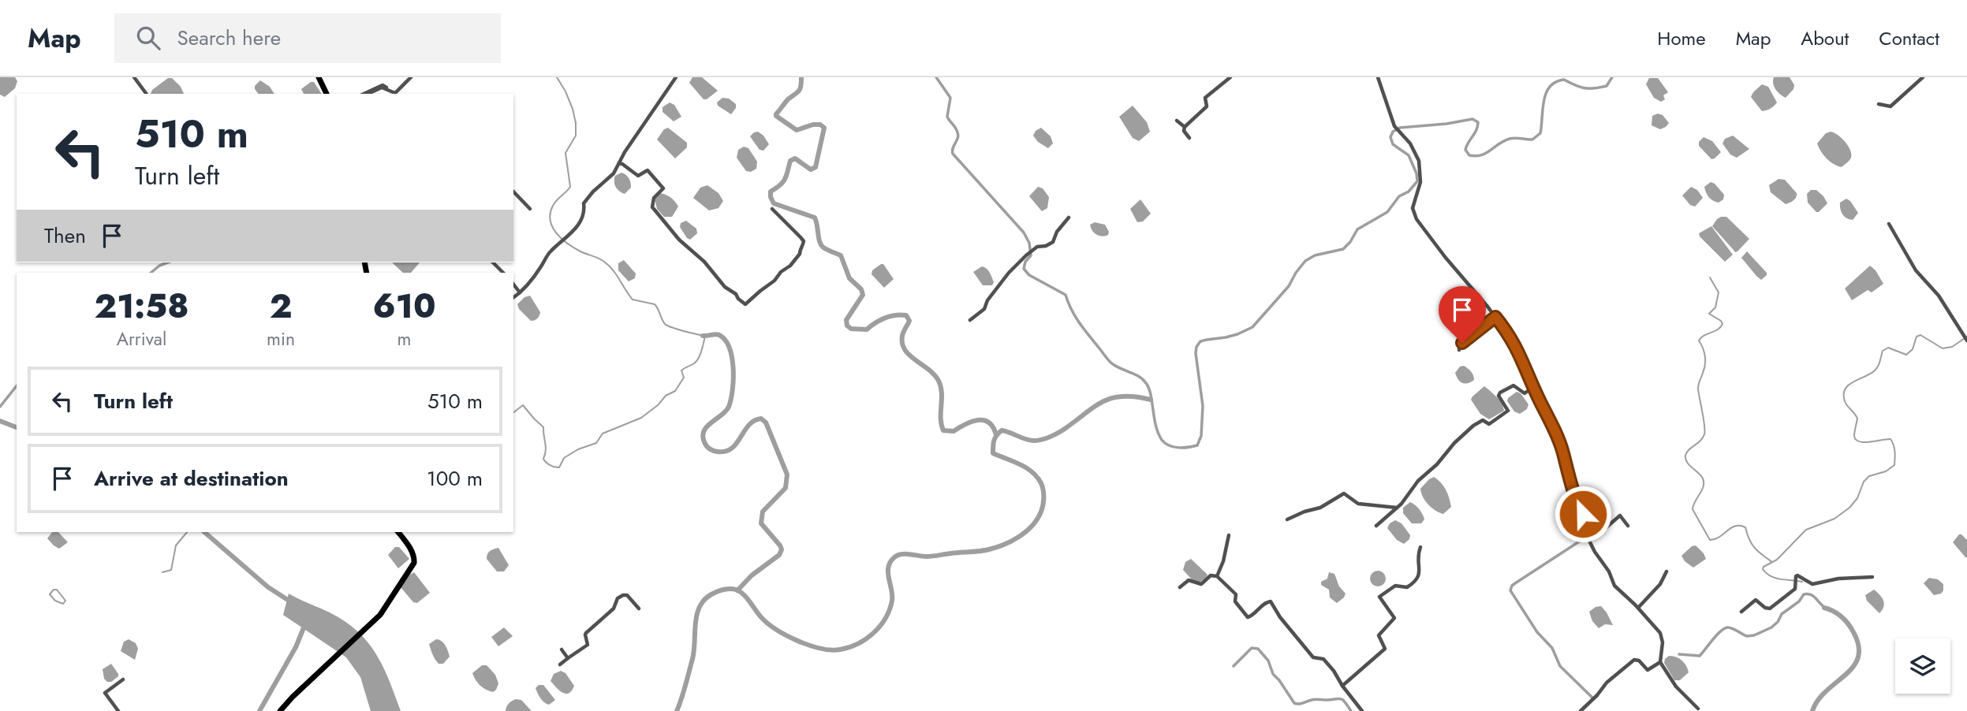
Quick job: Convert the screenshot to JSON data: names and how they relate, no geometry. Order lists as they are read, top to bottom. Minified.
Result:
{"page":{"header":"Map","search":"Search here","nav":["Home","Map","About","Contact"],"turn":["510 m","Turn left"],"then":"Then","eta":["21:58","Arrival","2","min","610","m"],"list":[{"name":"Turn left","value":"510 m"},{"name":"Arrive at destination","value":"100 m"}]}}
